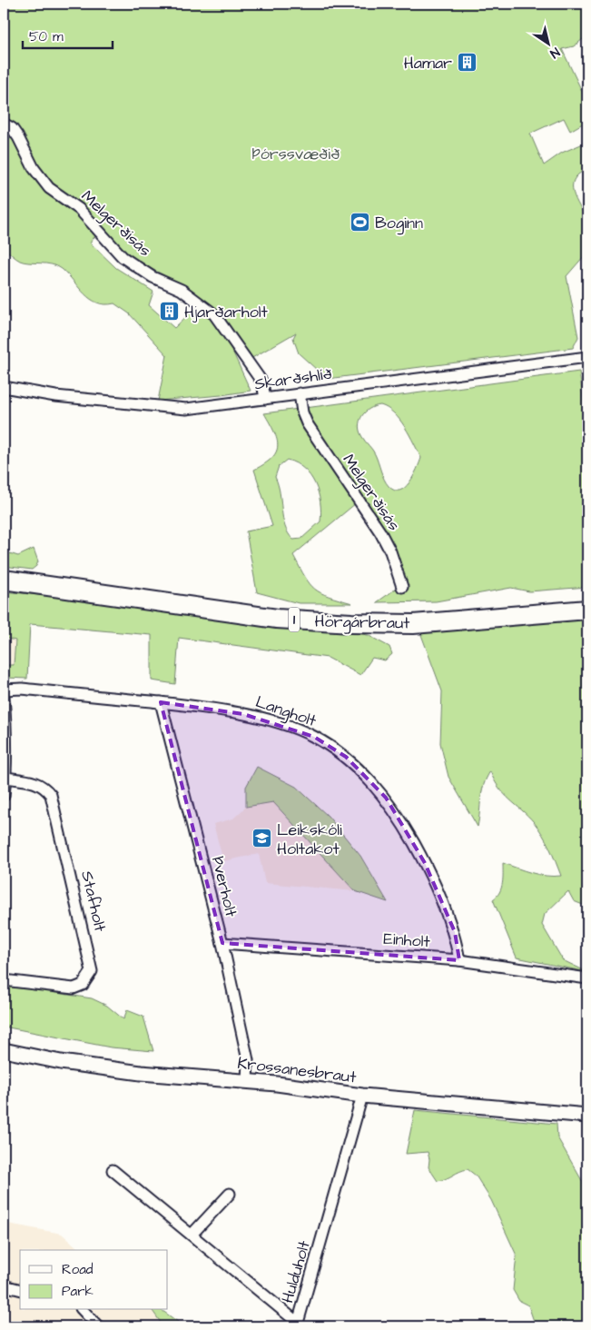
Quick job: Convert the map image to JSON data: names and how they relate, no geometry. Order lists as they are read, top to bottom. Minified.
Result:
{"streets":{"highway":["1","Hörgárbraut"],"street":["Melgerðisás","Skarðshlíð","Langholt","Þverholt","Stafholt","Einholt","Krossanesbraut","Hulduholt"]},"crossings":[["Melgerðisás","Skarðshlíð"],["Langholt","Þverholt"],["Langholt","Einholt"],["Þverholt","Einholt"],["Þverholt","Krossanesbraut"],["Krossanesbraut","Hulduholt"]],"parks":["Þórssvæðið"],"places":{"building":["Hamar","Hjarðarholt"],"sports":["Boginn"],"school or university":["Leikskóli Holtakot"]},"legend":["Road","Park"],"scale_bar":"50 m","north":"bottom right"}
